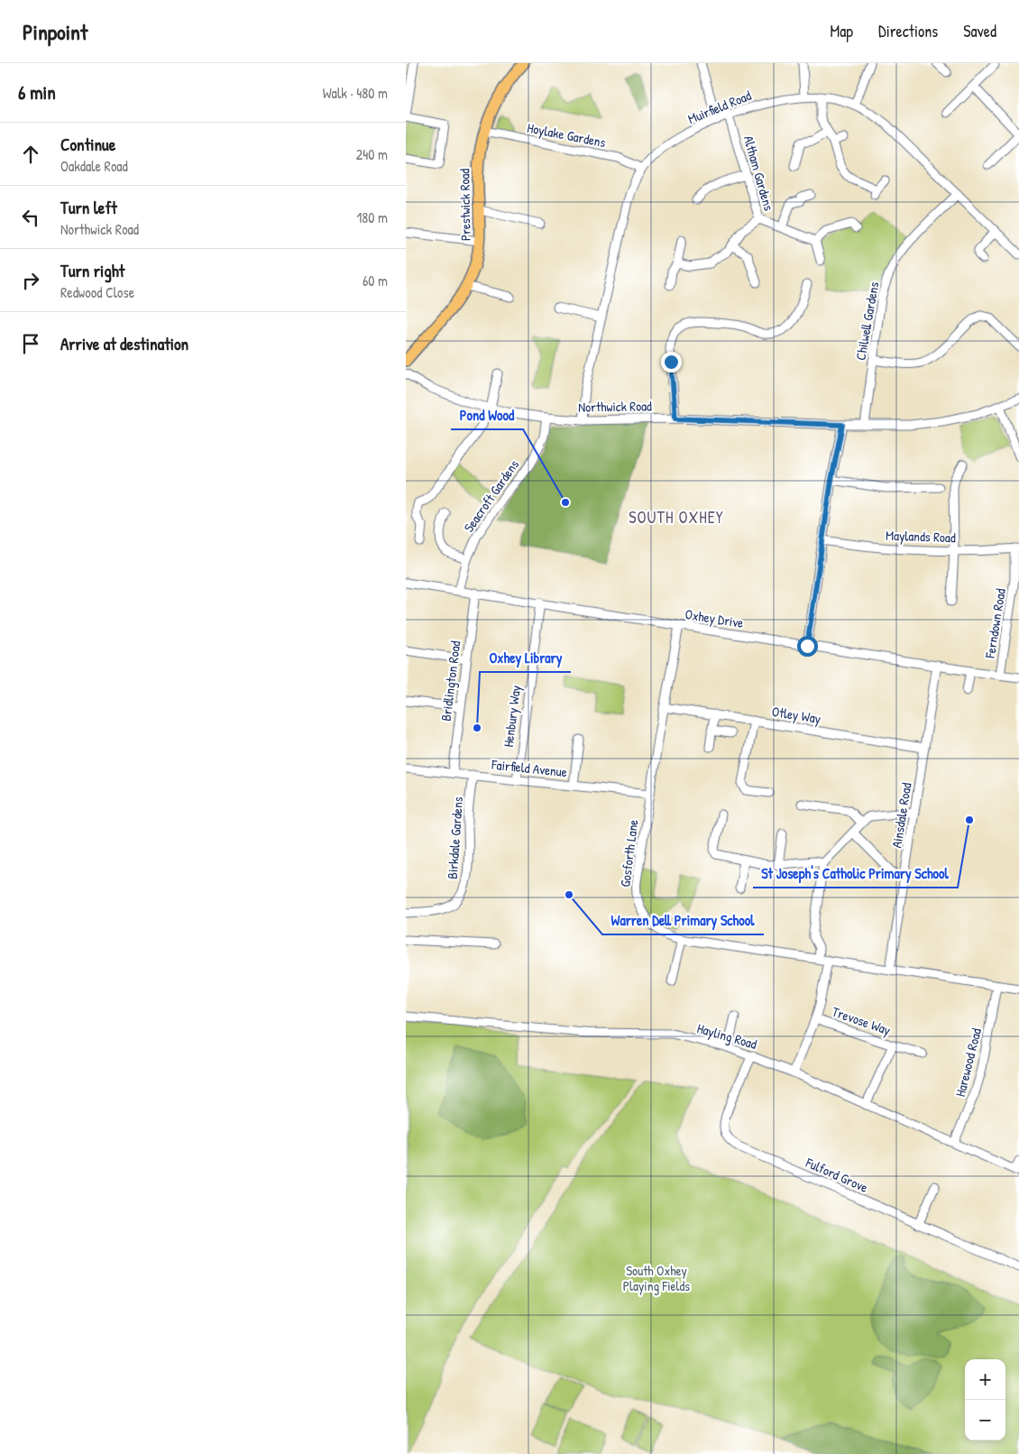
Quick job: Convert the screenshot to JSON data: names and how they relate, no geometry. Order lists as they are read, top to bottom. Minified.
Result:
{"streets":{"main road":["Prestwick Road"],"street":["Muirfield Road","Hoylake Gardens","Altham Gardens","Chilwell Gardens","Northwick Road","Seacroft Gardens","Maylands Road","Oxhey Drive","Ferndown Road","Bridlington Road","Otley Way","Henbury Way","Fairfield Avenue","Ainsdale Road","Birkdale Gardens","Gosforth Lane","Trevose Way","Hayling Road","Harewood Road","Fulford Grove"]},"crossings":[["Muirfield Road","Hoylake Gardens"],["Muirfield Road","Altham Gardens"],["Muirfield Road","Chilwell Gardens"],["Muirfield Road","Northwick Road"],["Hoylake Gardens","Prestwick Road"],["Chilwell Gardens","Northwick Road"],["Northwick Road","Seacroft Gardens"],["Seacroft Gardens","Oxhey Drive"],["Maylands Road","Ferndown Road"],["Oxhey Drive","Ferndown Road"],["Oxhey Drive","Bridlington Road"],["Oxhey Drive","Henbury Way"],["Oxhey Drive","Ainsdale Road"],["Oxhey Drive","Gosforth Lane"],["Bridlington Road","Fairfield Avenue"],["Otley Way","Ainsdale Road"],["Otley Way","Gosforth Lane"],["Henbury Way","Fairfield Avenue"],["Fairfield Avenue","Birkdale Gardens"],["Fairfield Avenue","Gosforth Lane"],["Ainsdale Road","Gosforth Lane"],["Gosforth Lane","Harewood Road"],["Trevose Way","Hayling Road"],["Hayling Road","Harewood Road"],["Hayling Road","Fulford Grove"]],"districts":["SOUTH OXHEY"],"parks":["South Oxhey Playing Fields"],"places":["Pond Wood","Oxhey Library","St Joseph's Catholic Primary School","Warren Dell Primary School"],"page":{"header":"Pinpoint","nav":["Map","Directions","Saved"],"heading":["6 min","Walk · 480 m"],"list":[["Continue","Oakdale Road","240 m"],["Turn left","Northwick Road","180 m"],["Turn right","Redwood Close","60 m"],"Arrive at destination"],"map_buttons":["+","−"]}}
